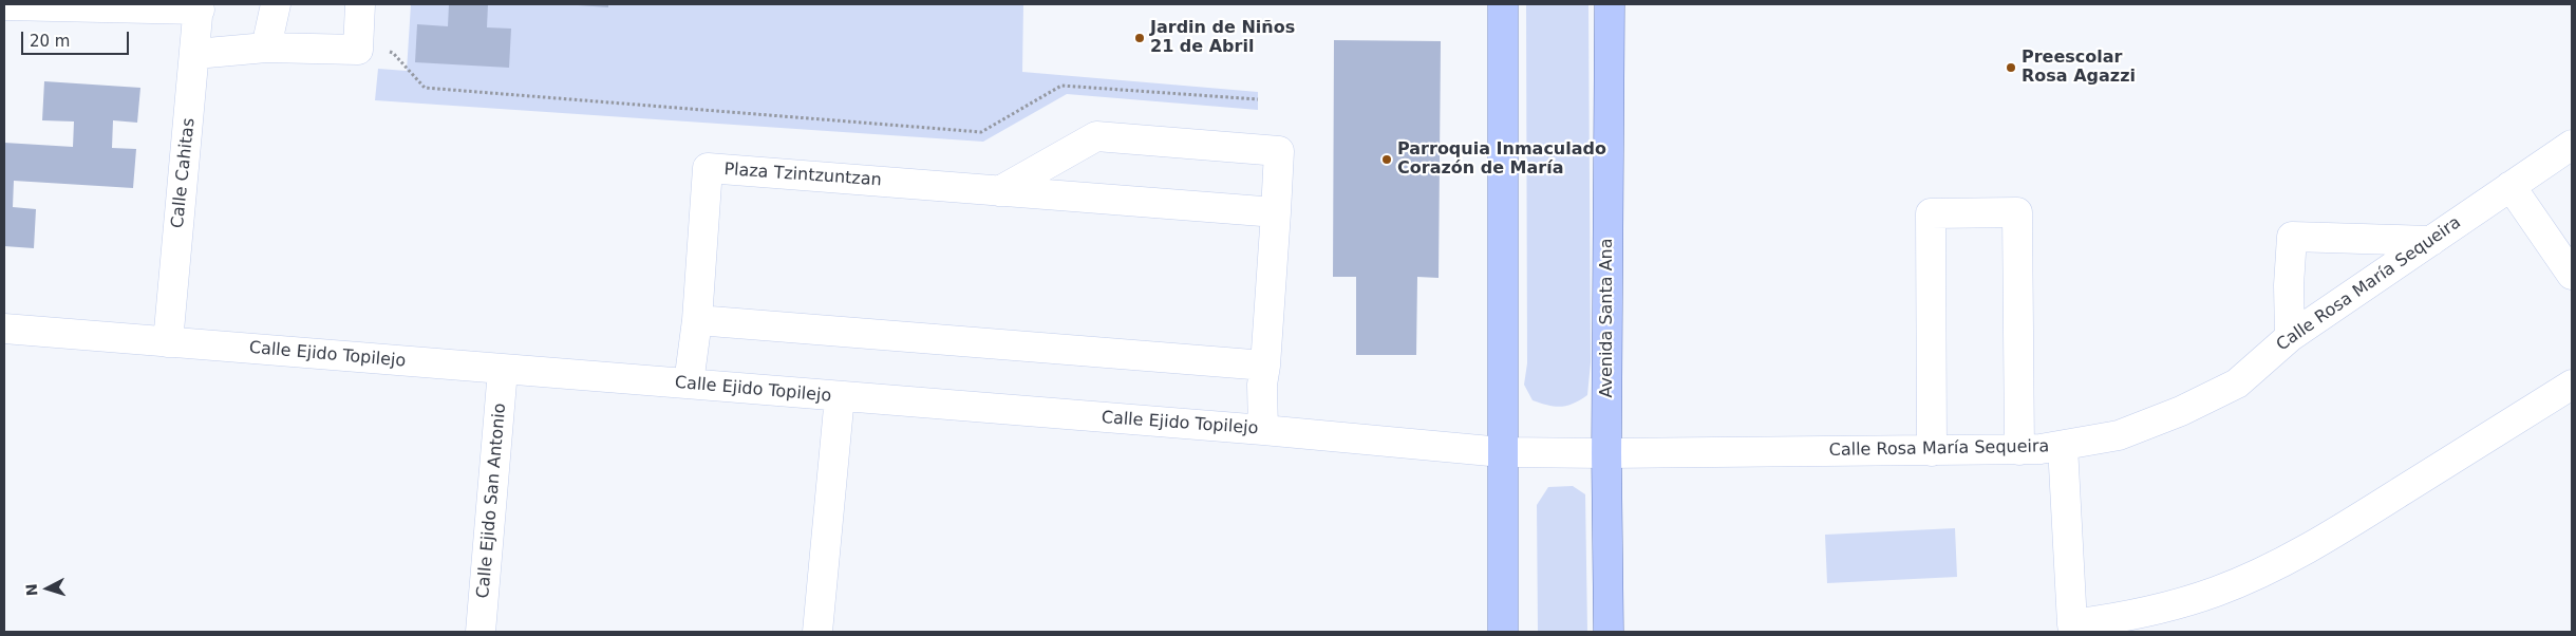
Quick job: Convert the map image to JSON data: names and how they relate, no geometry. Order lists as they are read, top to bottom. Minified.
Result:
{"streets":{"main road":["Avenida Santa Ana"],"street":["Calle Cahitas","Plaza Tzintzuntzan","Calle Rosa María Sequeira","Calle Ejido Topilejo","Calle Ejido San Antonio"]},"crossings":[["Calle Cahitas","Calle Ejido Topilejo"],["Calle Rosa María Sequeira","Avenida Santa Ana"],["Calle Rosa María Sequeira","Calle Ejido Topilejo"],["Calle Ejido Topilejo","Calle Ejido San Antonio"]],"places":["Jardin de Niños 21 de Abril","Preescolar Rosa Agazzi","Parroquia Inmaculado Corazón de María"],"scale_bar":"20 m","north":"left"}
